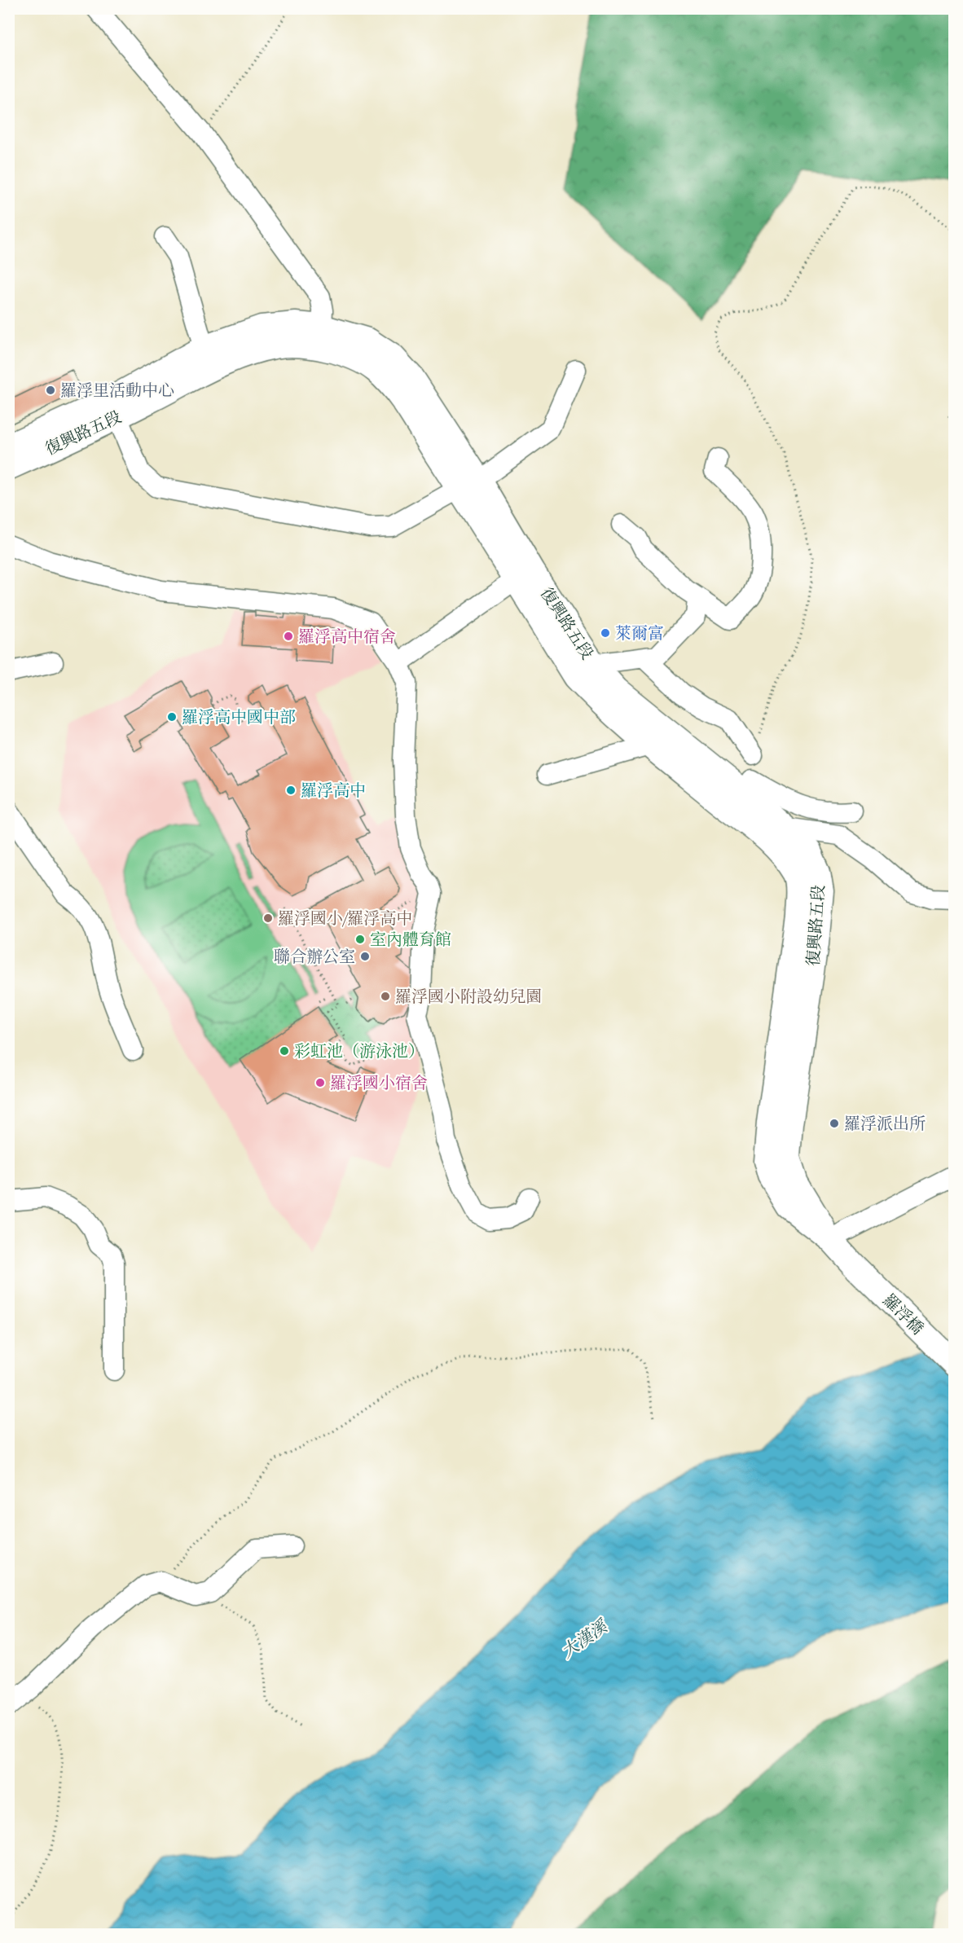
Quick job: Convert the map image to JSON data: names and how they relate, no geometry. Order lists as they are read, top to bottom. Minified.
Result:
{"streets":{"main road":["復興路五段","羅浮橋"]},"crossings":[["復興路五段","羅浮橋"]],"water":["大漢溪"],"places":["羅浮里活動中心","萊爾富","羅浮高中宿舍","羅浮高中國中部","羅浮高中","羅浮國小/羅浮高中","室內體育館","聯合辦公室","羅浮國小附設幼兒園","彩虹池（游泳池）","羅浮國小宿舍","羅浮派出所"]}
